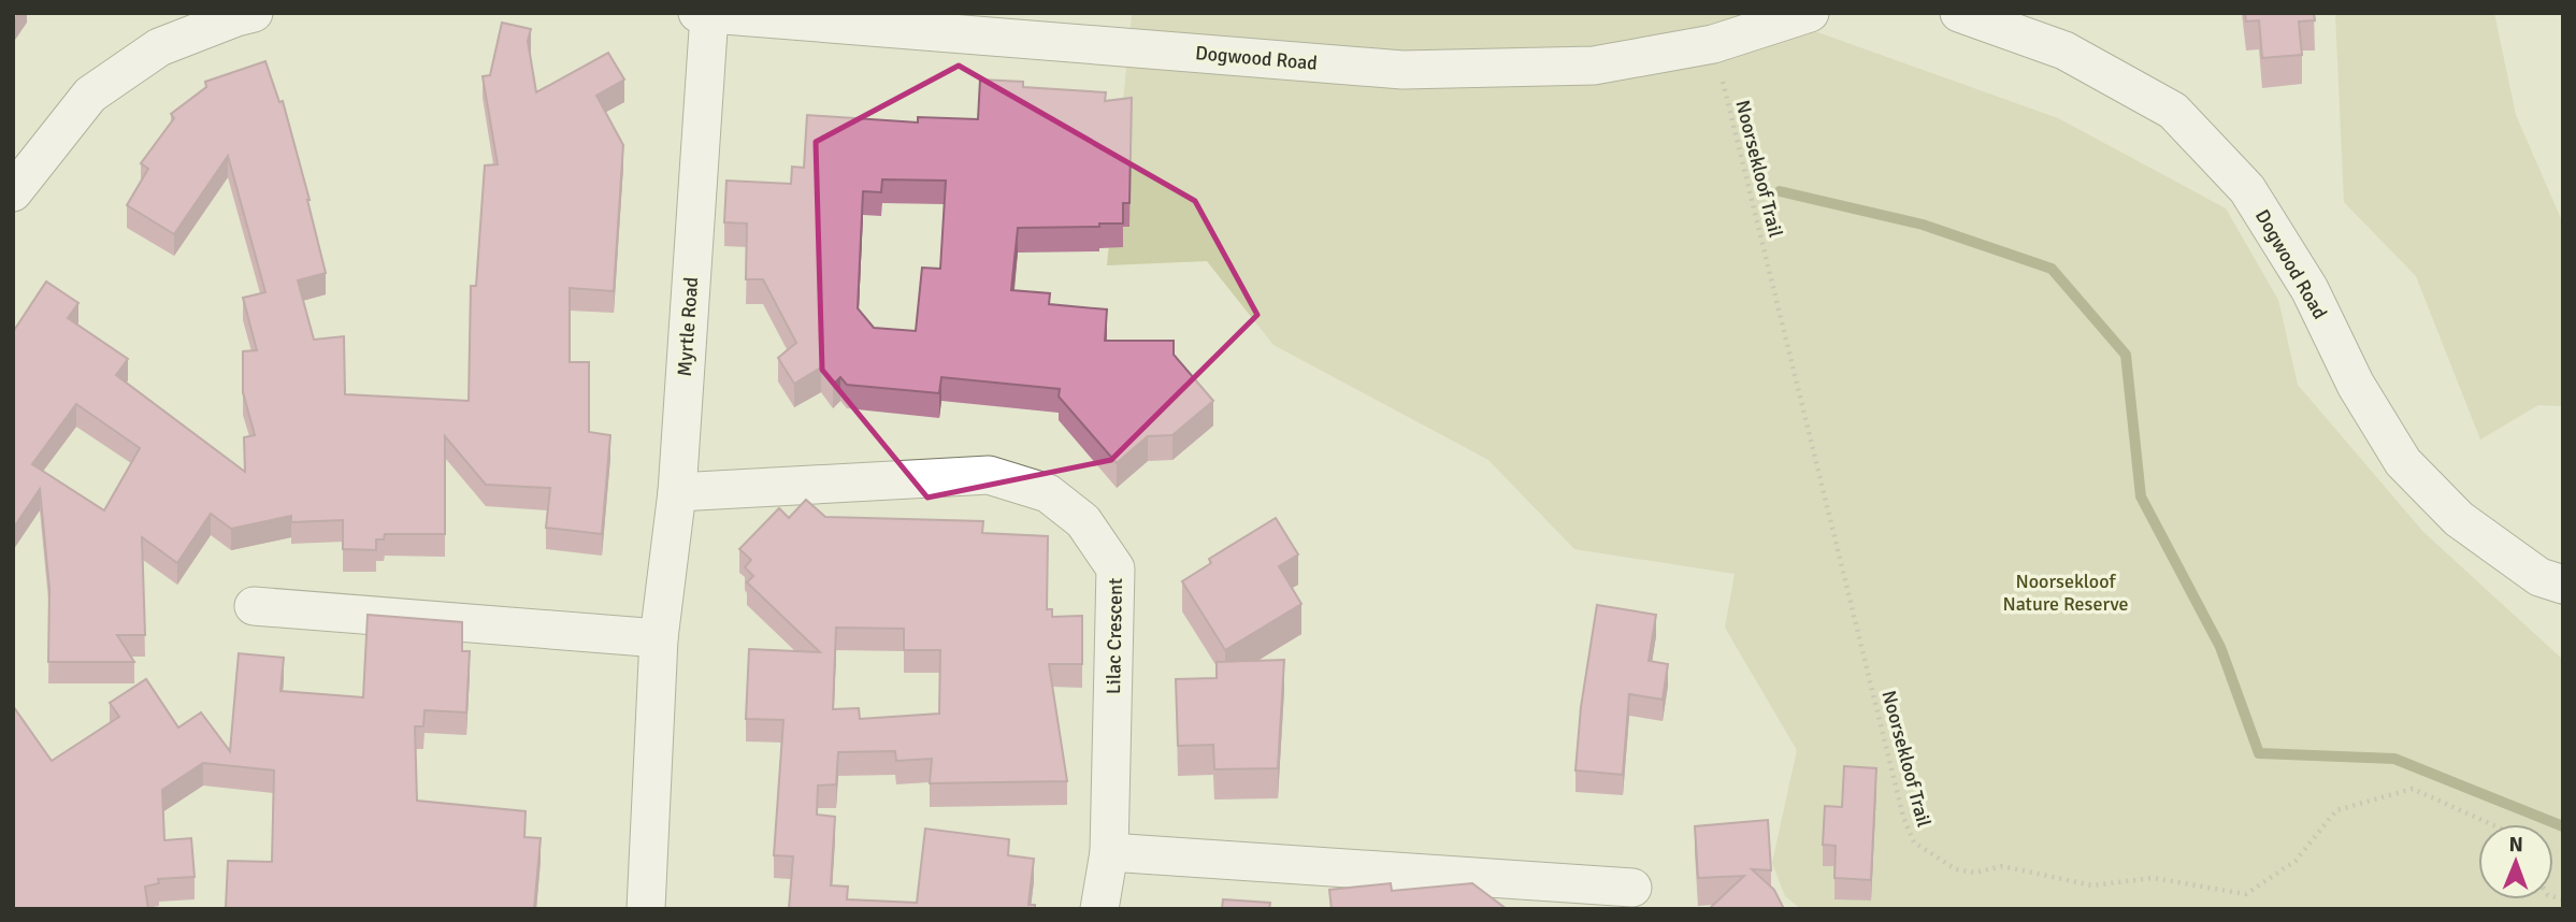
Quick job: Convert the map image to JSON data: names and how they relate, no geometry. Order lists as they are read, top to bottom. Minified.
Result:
{"streets":{"street":["Dogwood Road","Myrtle Road","Lilac Crescent"],"path":["Noorsekloof Trail"]},"crossings":[["Dogwood Road","Noorsekloof Trail"],["Dogwood Road","Myrtle Road"],["Myrtle Road","Lilac Crescent"]],"parks":["Noorsekloof Nature Reserve"],"north":"top"}
